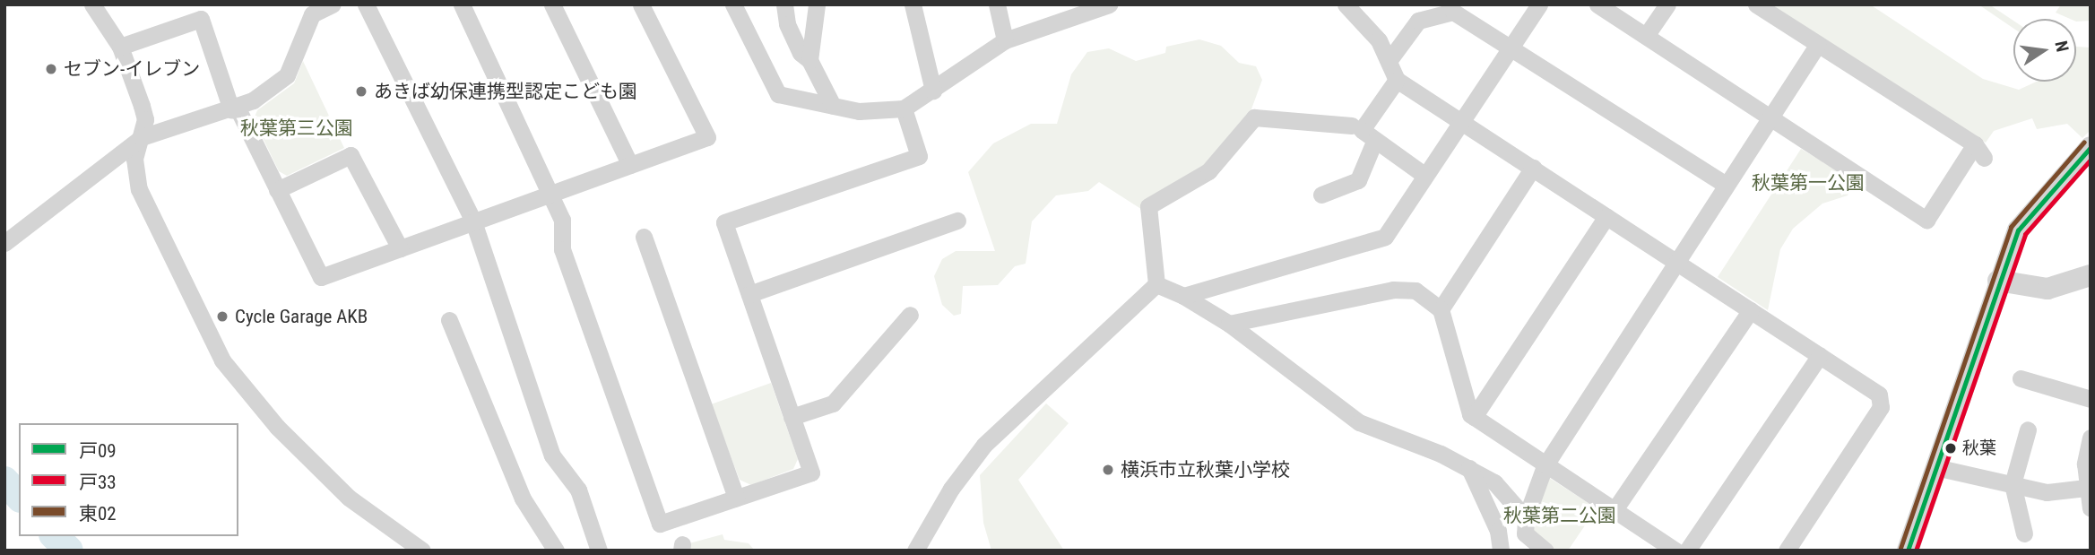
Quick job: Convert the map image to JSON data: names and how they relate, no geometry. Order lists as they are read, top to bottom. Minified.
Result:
{"parks":["秋葉第三公園","秋葉第一公園","秋葉第二公園"],"places":["セブン-イレブン","あきば幼保連携型認定こども園","Cycle Garage AKB","秋葉","横浜市立秋葉小学校"],"lines":["transit line 東02","transit line 戸09","transit line 戸33"],"legend":["戸09","戸33","東02"],"north":"right"}
